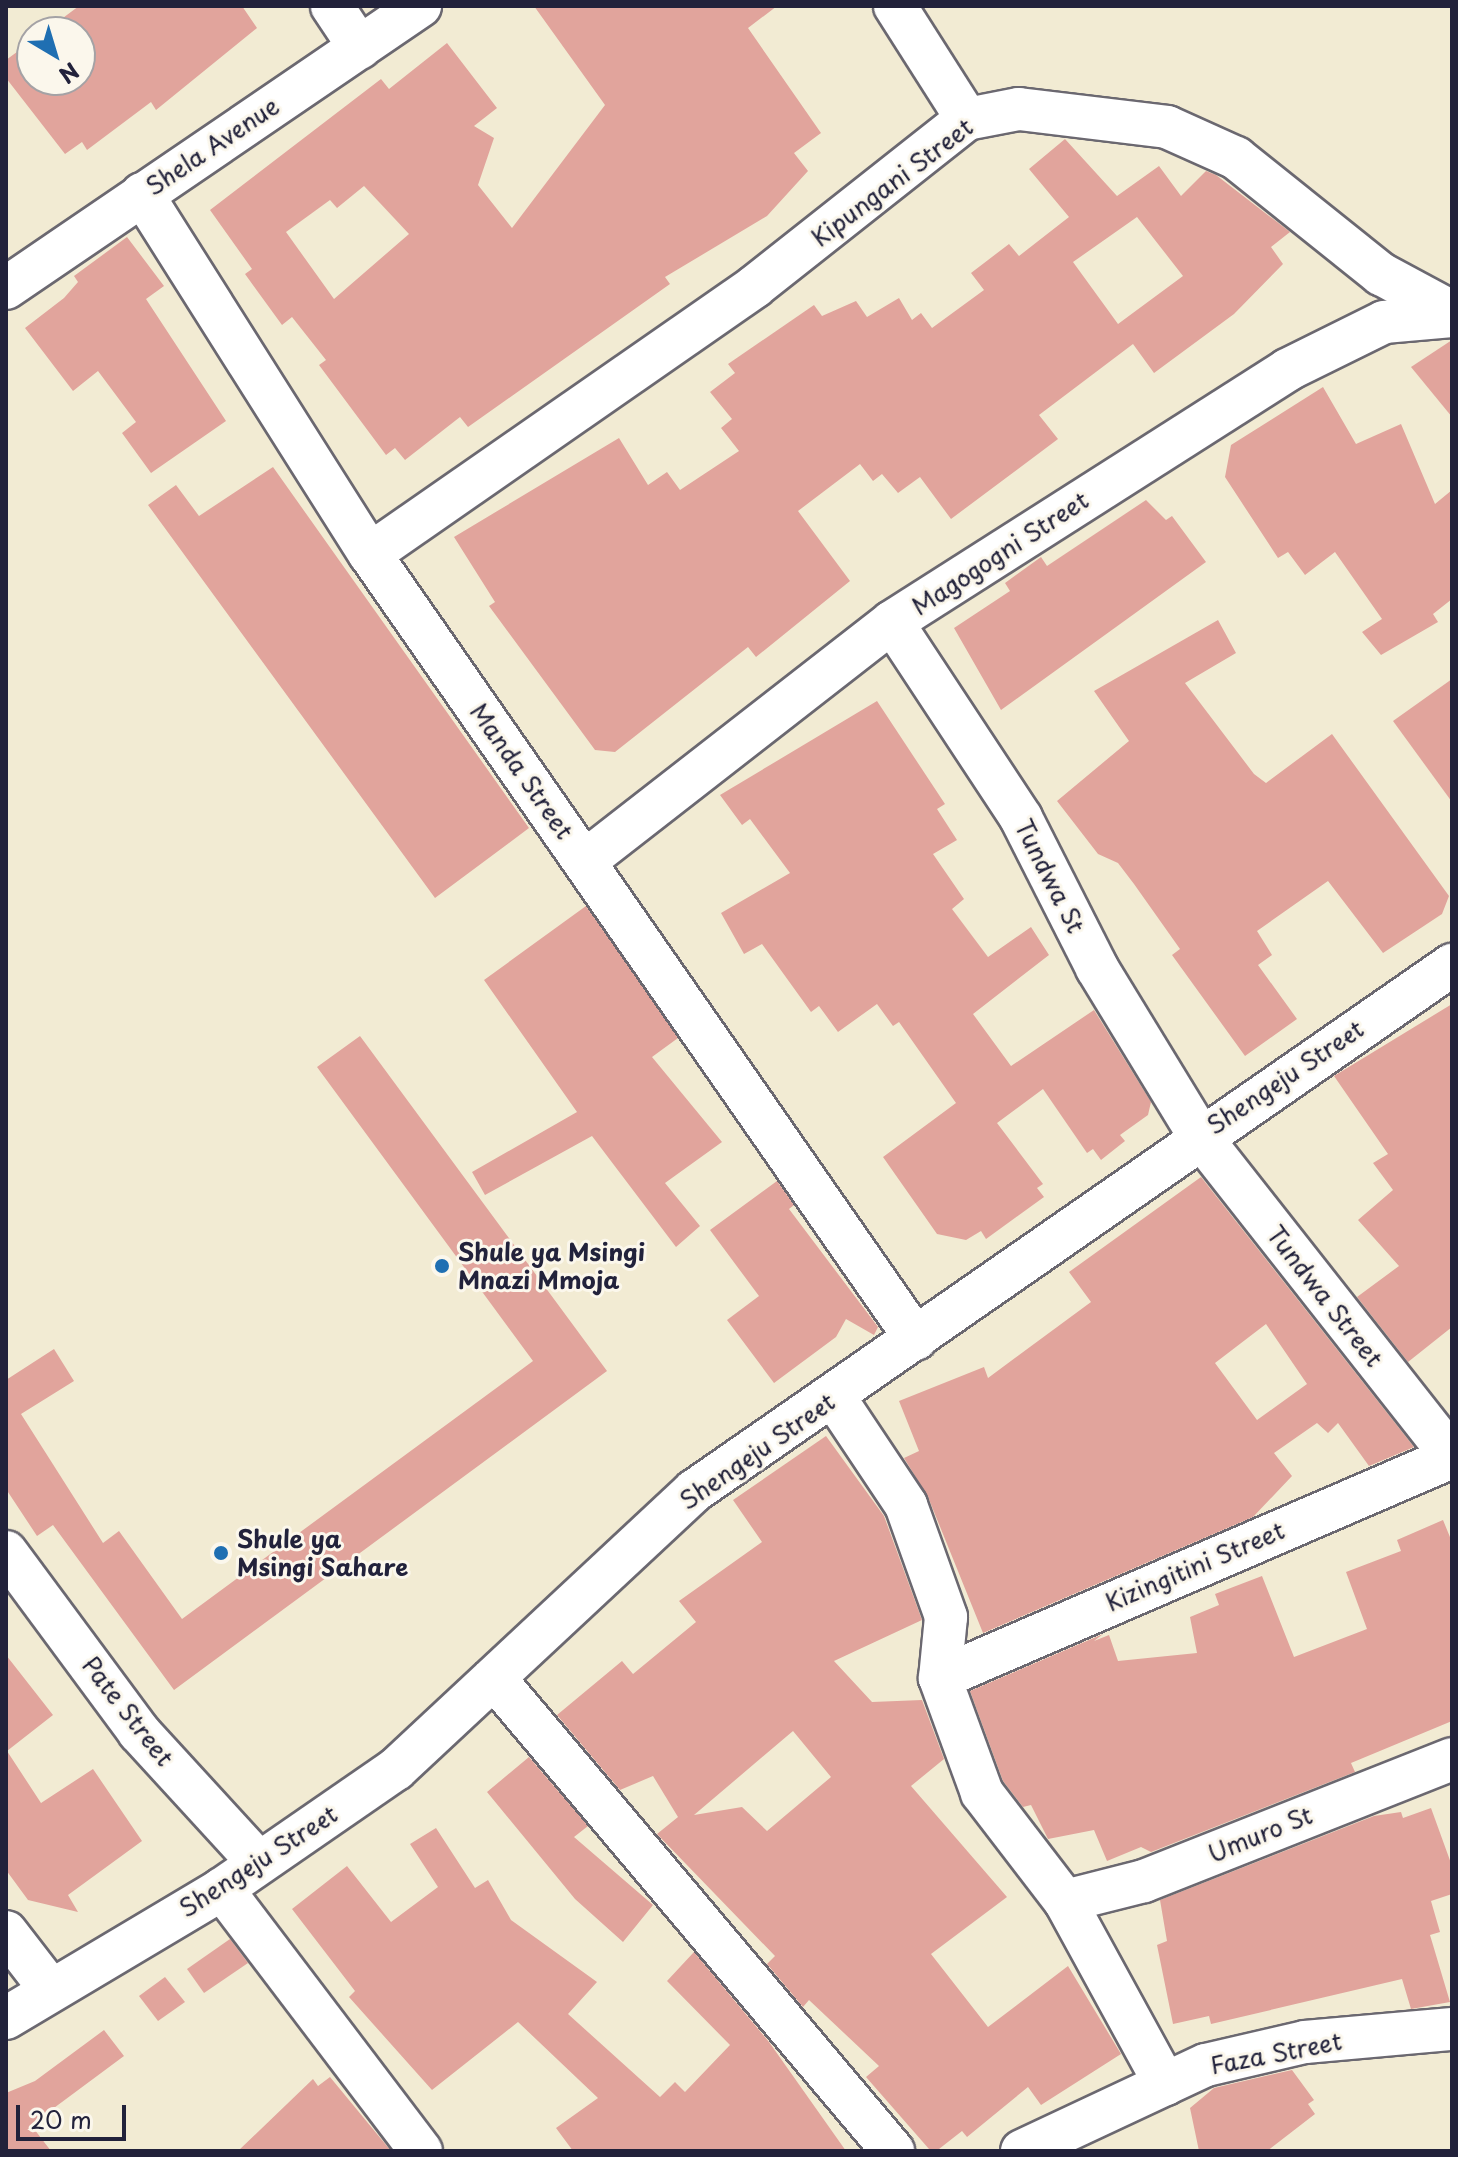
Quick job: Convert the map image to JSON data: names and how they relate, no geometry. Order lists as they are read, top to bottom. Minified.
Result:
{"streets":{"street":["Shela Avenue","Kipungani Street","Magogogni Street","Manda Street","Tundwa St","Shengeju Street","Tundwa Street","Kizingitini Street","Pate Street","Umuro St","Faza Street"]},"crossings":[["Shela Avenue","Manda Street"],["Kipungani Street","Magogogni Street"],["Kipungani Street","Manda Street"],["Magogogni Street","Manda Street"],["Magogogni Street","Tundwa St"],["Manda Street","Shengeju Street"],["Tundwa St","Shengeju Street"],["Tundwa St","Tundwa Street"],["Shengeju Street","Tundwa Street"],["Shengeju Street","Pate Street"],["Tundwa Street","Kizingitini Street"]],"places":["Shule ya Msingi Mnazi Mmoja","Shule ya Msingi Sahare"],"scale_bar":"20 m","north":"bottom right"}
